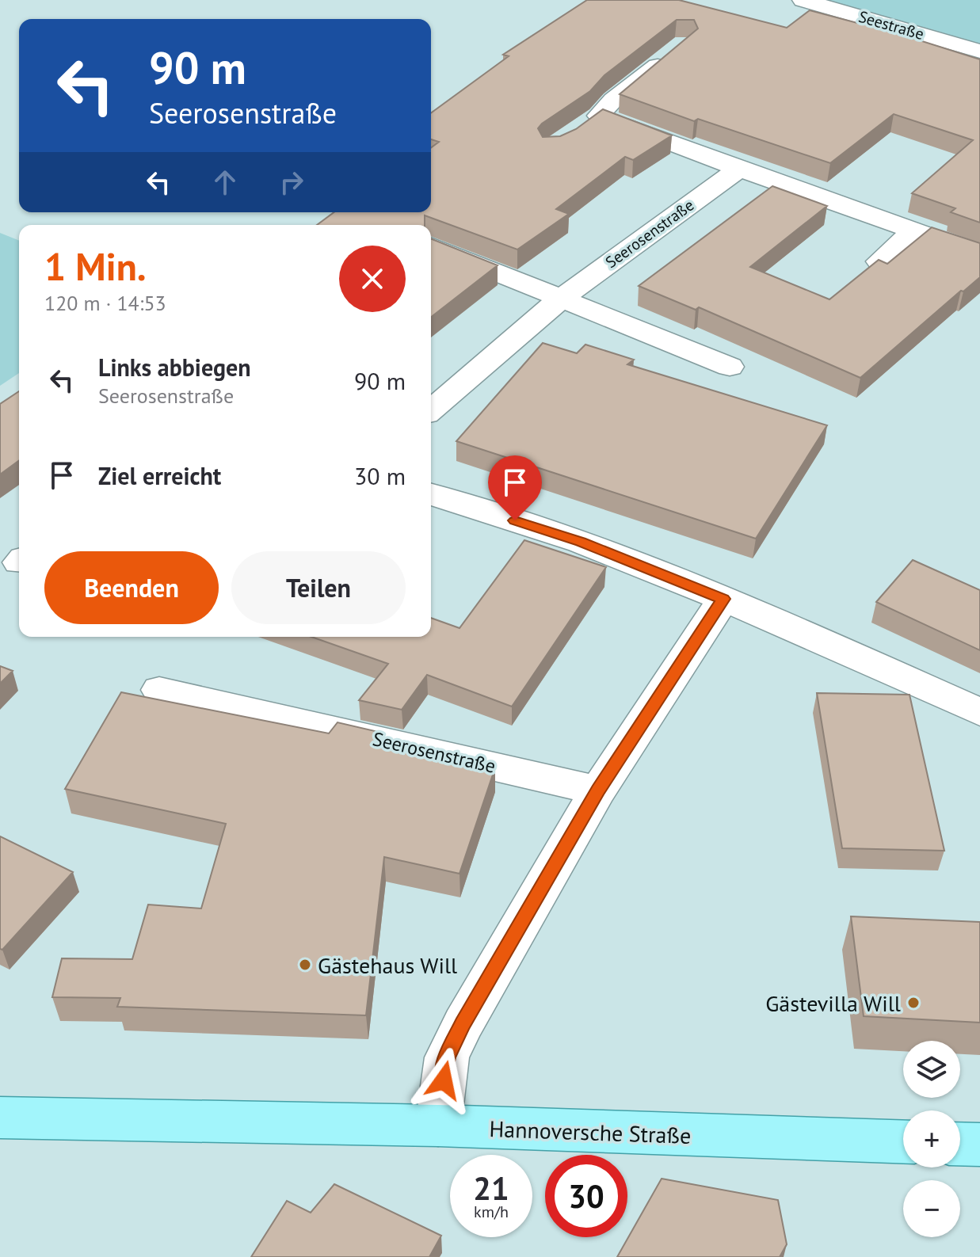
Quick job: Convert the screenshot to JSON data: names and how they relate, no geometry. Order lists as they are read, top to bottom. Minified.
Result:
{"streets":{"main road":["Hannoversche Straße"],"street":["Seestraße","Seerosenstraße"]},"places":["Gästehaus Will","Gästevilla Will"],"page":{"turn":["90 m","Seerosenstraße"],"heading":["1 Min.","120 m · 14:53"],"list":[{"name":"Links abbiegen","note":"Seerosenstraße","value":"90 m"},{"name":"Ziel erreicht","value":"30 m"}],"buttons":["Beenden","Teilen"],"map_buttons":["+","−"],"speed":"21 km/h","limit":"30"}}
